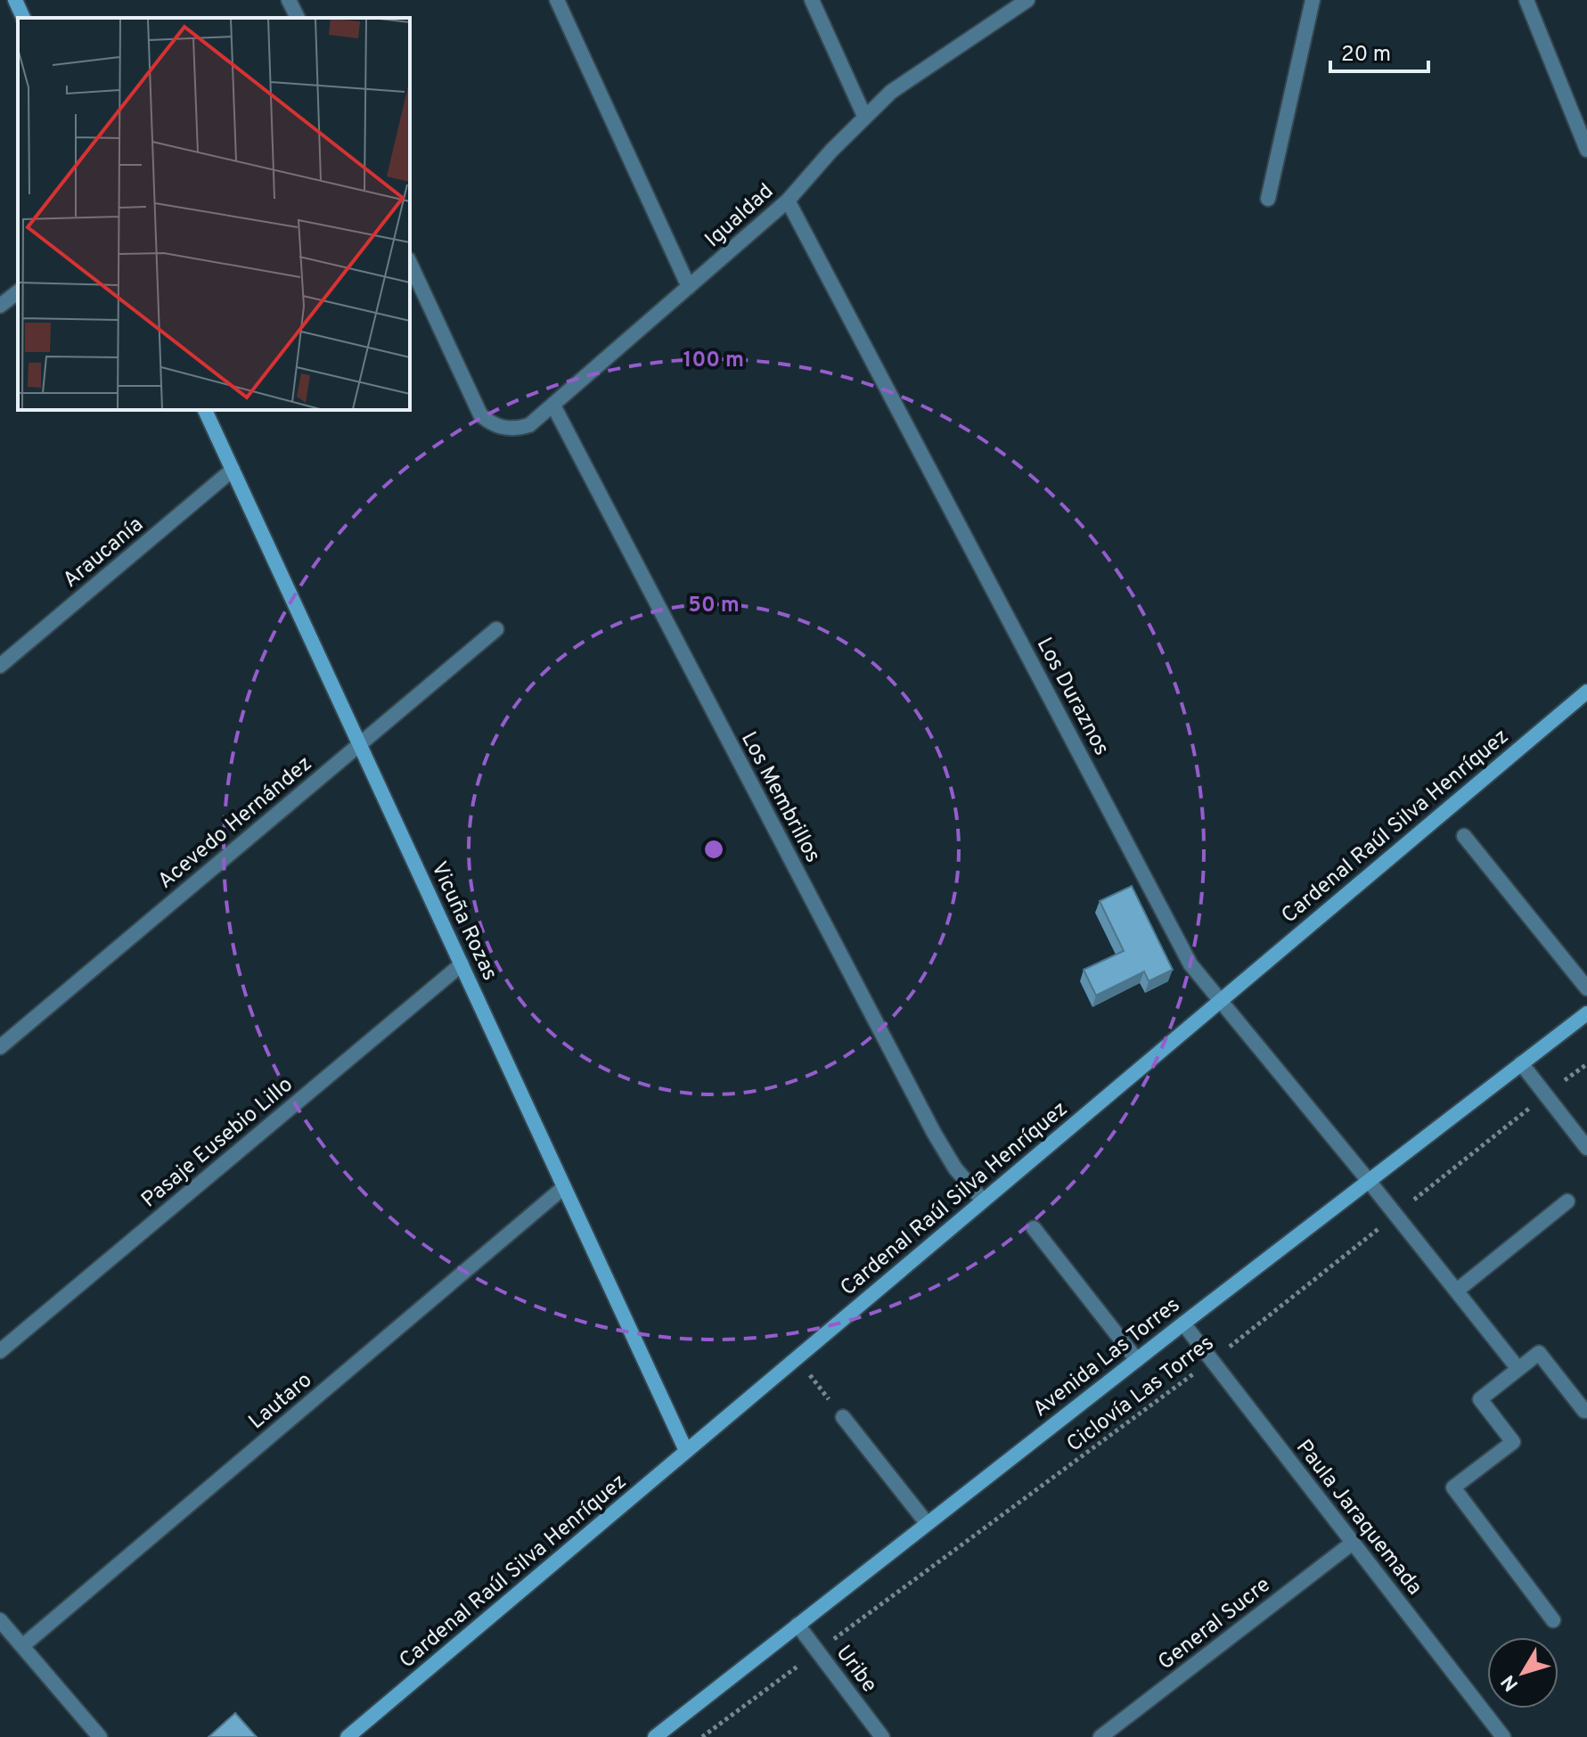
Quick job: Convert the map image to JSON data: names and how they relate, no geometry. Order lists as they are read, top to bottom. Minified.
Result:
{"streets":{"main road":["Cardenal Raúl Silva Henríquez","Vicuña Rozas","Avenida Las Torres"],"street":["Igualdad","Araucanía","Los Duraznos","Los Membrillos","Acevedo Hernández","Pasaje Eusebio Lillo","Lautaro","Paula Jaraquemada","General Sucre","Uribe"],"path":["Ciclovía Las Torres"]},"crossings":[["Igualdad","Los Duraznos"],["Igualdad","Los Membrillos"],["Araucanía","Vicuña Rozas"],["Los Duraznos","Cardenal Raúl Silva Henríquez"],["Los Duraznos","Avenida Las Torres"],["Los Duraznos","Ciclovía Las Torres"],["Los Membrillos","Cardenal Raúl Silva Henríquez"],["Acevedo Hernández","Vicuña Rozas"],["Cardenal Raúl Silva Henríquez","Vicuña Rozas"],["Vicuña Rozas","Pasaje Eusebio Lillo"],["Vicuña Rozas","Lautaro"],["Avenida Las Torres","Paula Jaraquemada"],["Avenida Las Torres","Uribe"],["Ciclovía Las Torres","Paula Jaraquemada"],["Ciclovía Las Torres","Uribe"],["Paula Jaraquemada","General Sucre"]],"scale_bar":"20 m","north":"bottom left","rings":["100 m","50 m"]}
